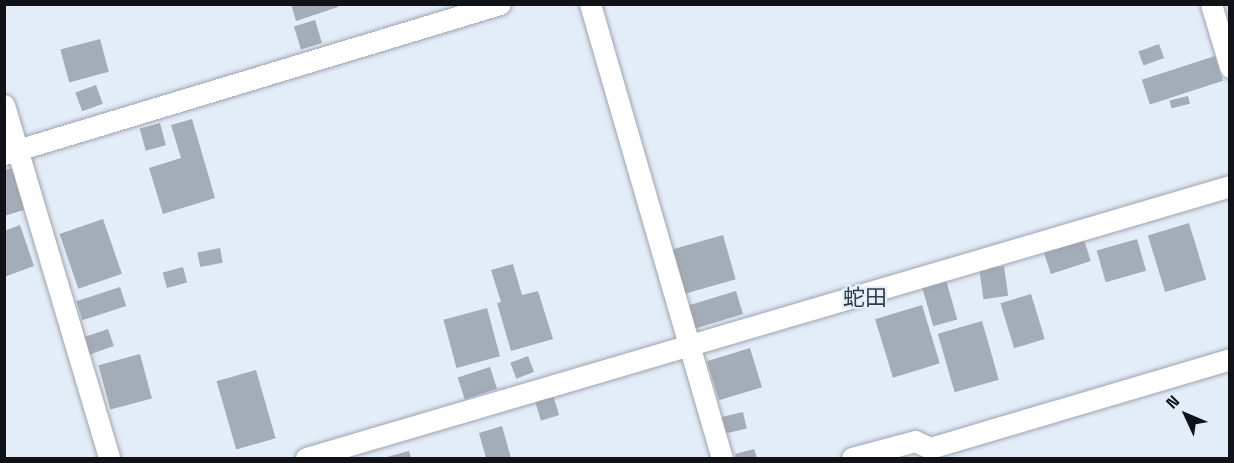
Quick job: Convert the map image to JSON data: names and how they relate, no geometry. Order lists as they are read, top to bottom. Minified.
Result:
{"districts":["蛇田"],"north":"top left"}
